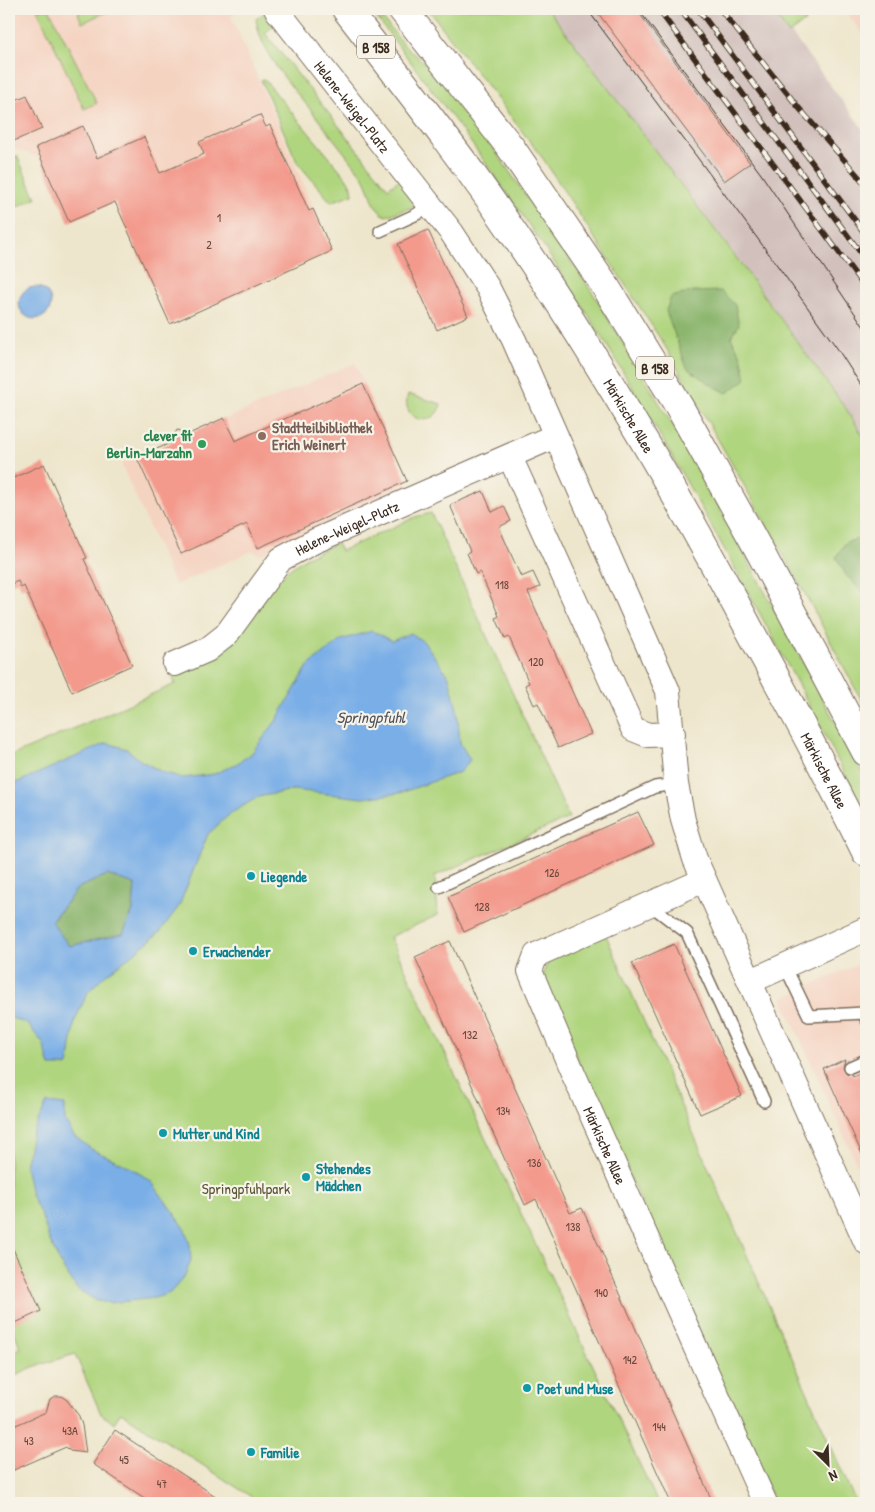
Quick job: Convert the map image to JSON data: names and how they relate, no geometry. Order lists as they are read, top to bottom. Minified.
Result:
{"streets":{"main road":["B 158","Märkische Allee"],"street":["Helene-Weigel-Platz"]},"water":["Springpfuhl"],"parks":["Springpfuhlpark"],"places":["Stadtteilbibliothek Erich Weinert","clever fit Berlin-Marzahn","Liegende","Erwachender","Mutter und Kind","Stehendes Mädchen","Poet und Muse","Familie"],"house_numbers":["1","2","118","120","126","128","132","134","136","138","140","142","144","43A","43","45","47"],"north":"bottom right"}
